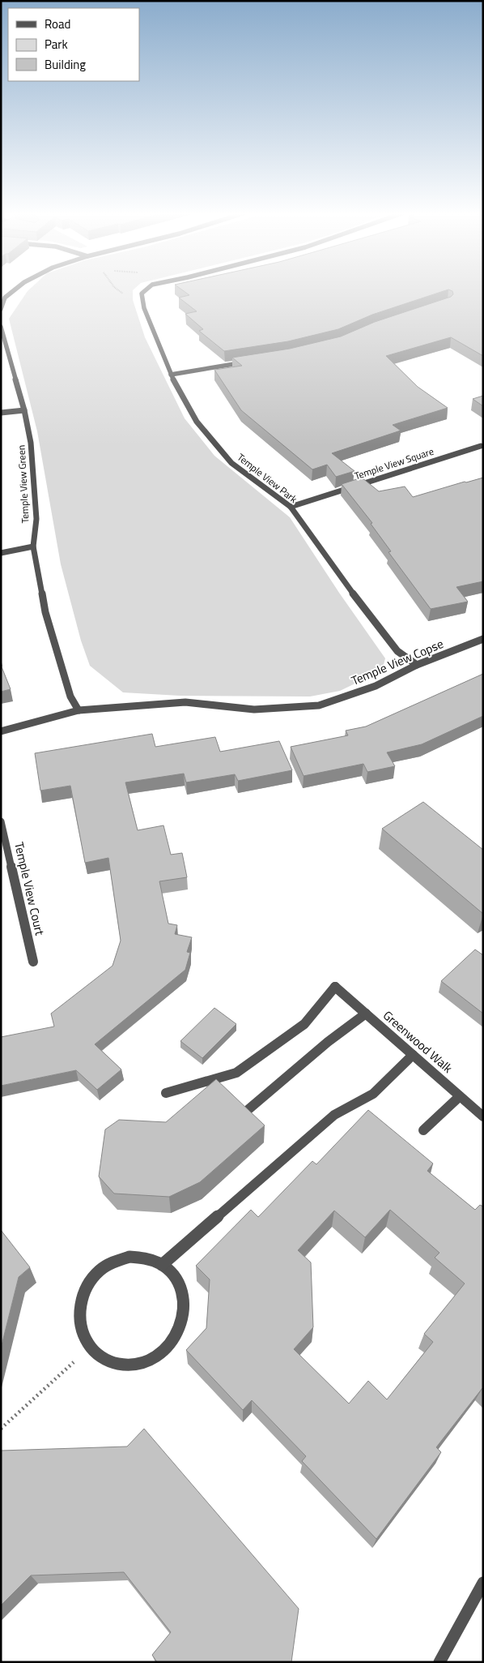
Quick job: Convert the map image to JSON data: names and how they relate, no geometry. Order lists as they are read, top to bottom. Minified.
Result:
{"streets":{"street":["Temple View Square","Temple View Park","Temple View Green","Temple View Copse","Temple View Court","Greenwood Walk"]},"crossings":[["Temple View Square","Temple View Park"],["Temple View Park","Temple View Copse"],["Temple View Green","Temple View Copse"]],"legend":["Road","Park","Building"]}
